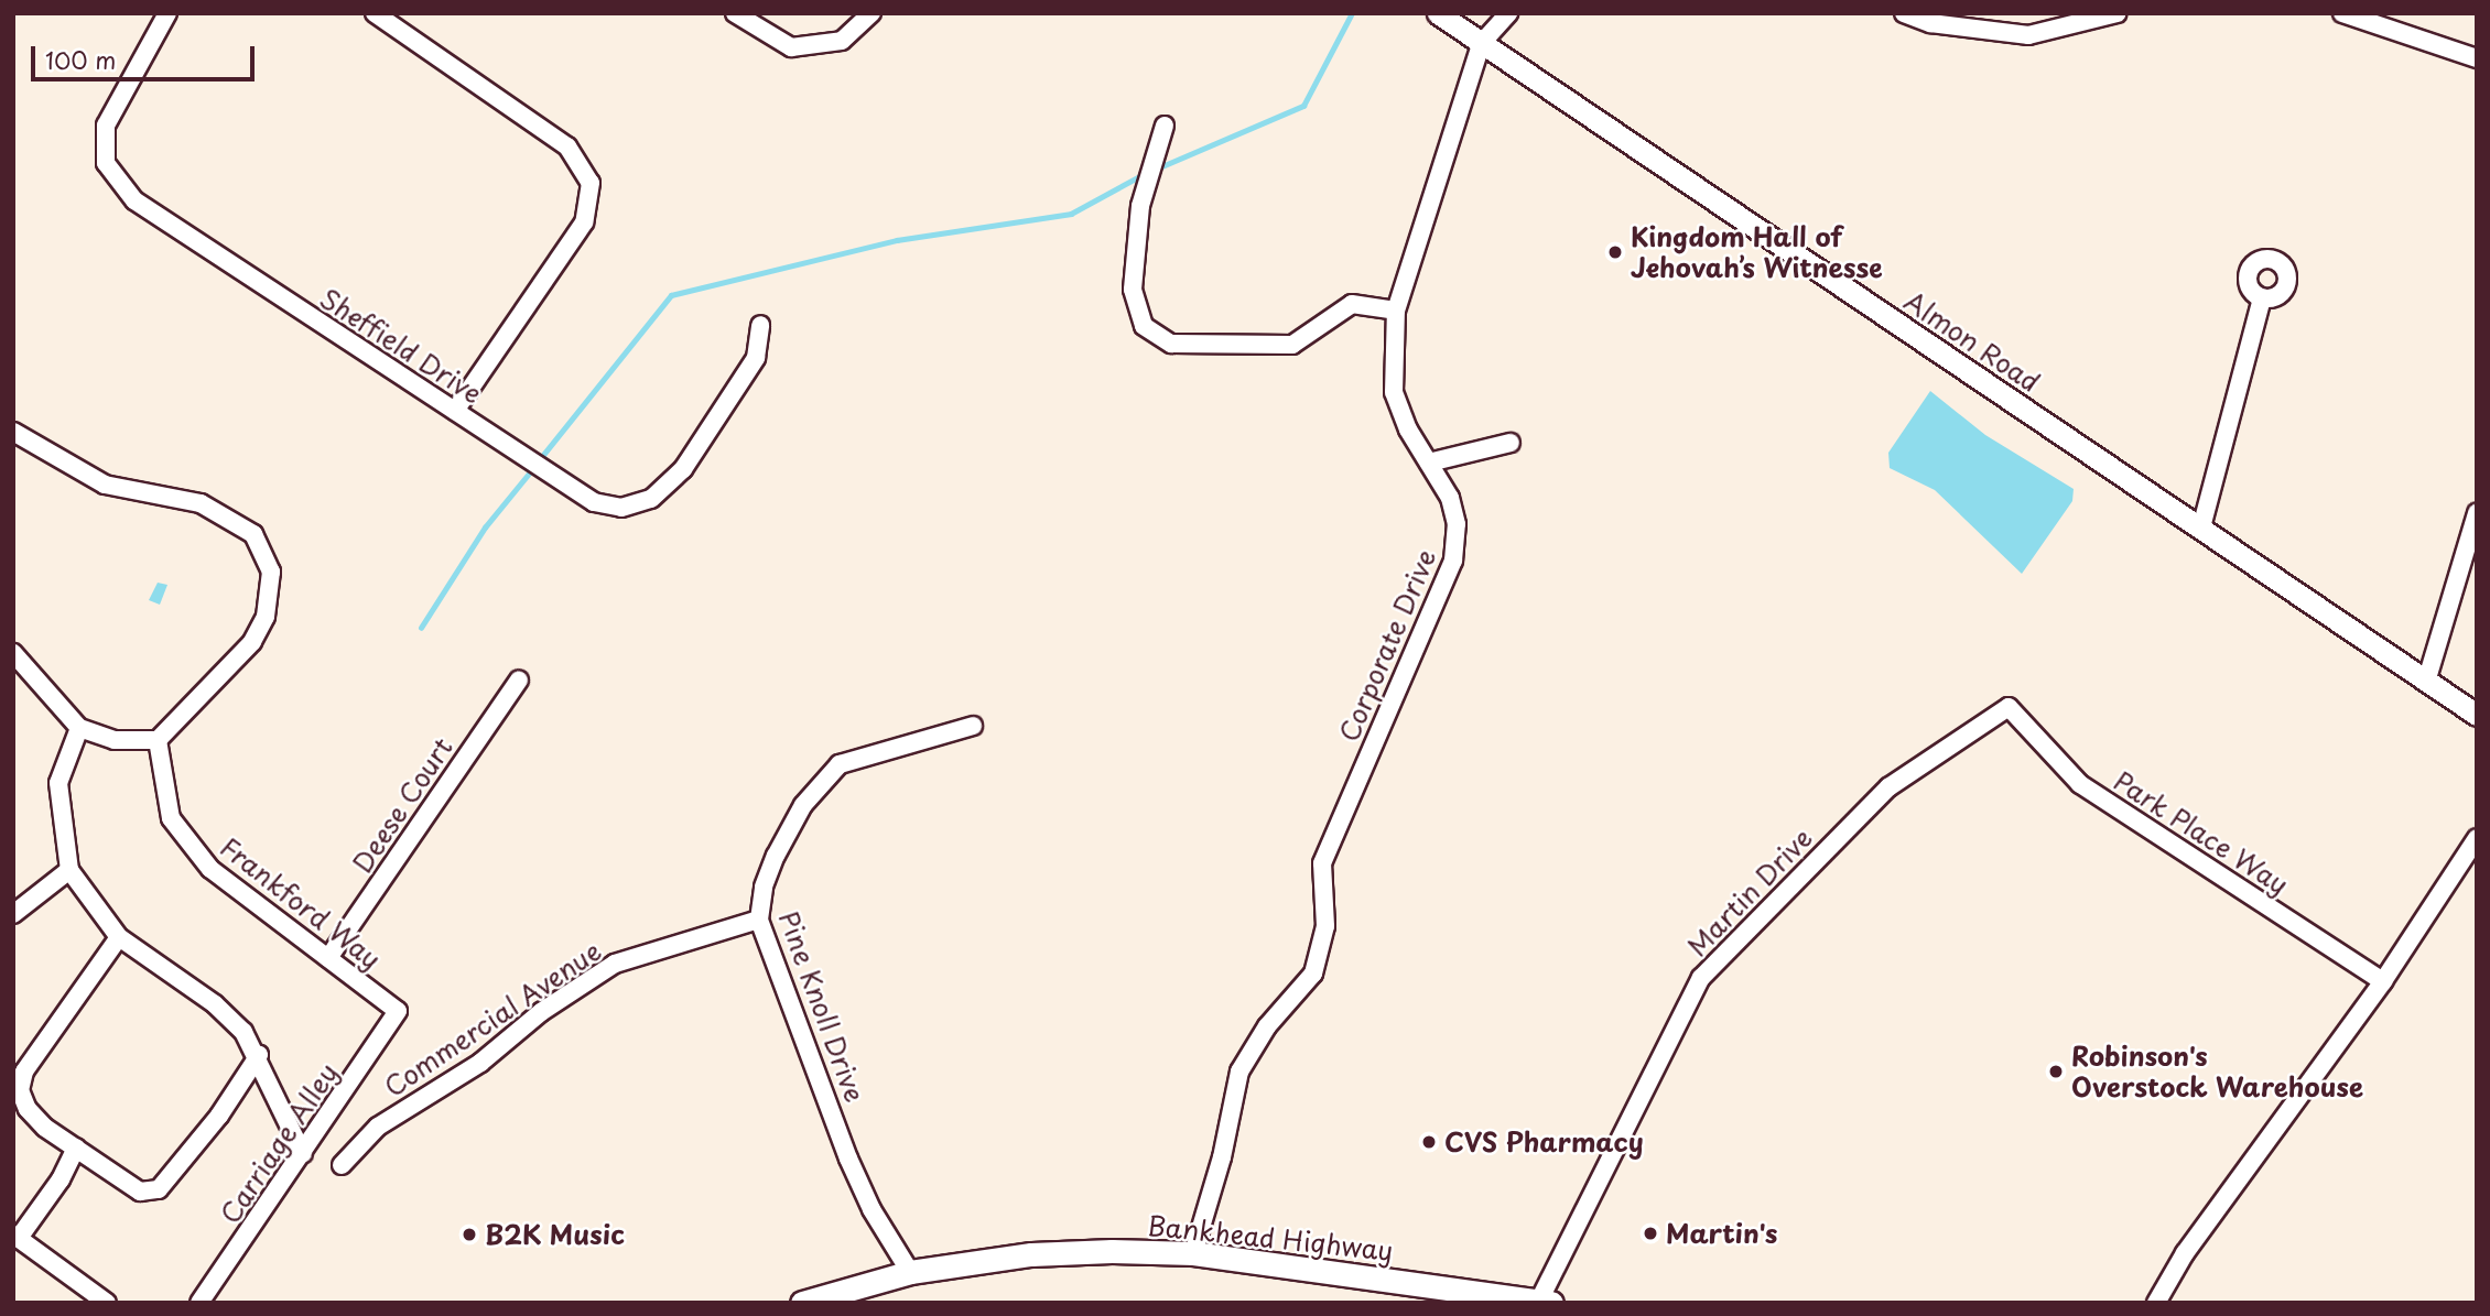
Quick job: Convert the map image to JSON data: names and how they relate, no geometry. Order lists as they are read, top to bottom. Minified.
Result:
{"streets":{"main road":["Bankhead Highway"],"street":["Almon Road","Sheffield Drive","Corporate Drive","Deese Court","Park Place Way","Martin Drive","Frankford Way","Pine Knoll Drive","Commercial Avenue","Carriage Alley"]},"crossings":[["Almon Road","Corporate Drive"],["Corporate Drive","Bankhead Highway"],["Deese Court","Frankford Way"],["Park Place Way","Martin Drive"],["Martin Drive","Bankhead Highway"],["Frankford Way","Carriage Alley"],["Pine Knoll Drive","Commercial Avenue"],["Pine Knoll Drive","Bankhead Highway"]],"places":["Kingdom Hall of Jehovah’s Witnesse","Robinson's Overstock Warehouse","CVS Pharmacy","Martin's","B2K Music"],"scale_bar":"100 m"}
